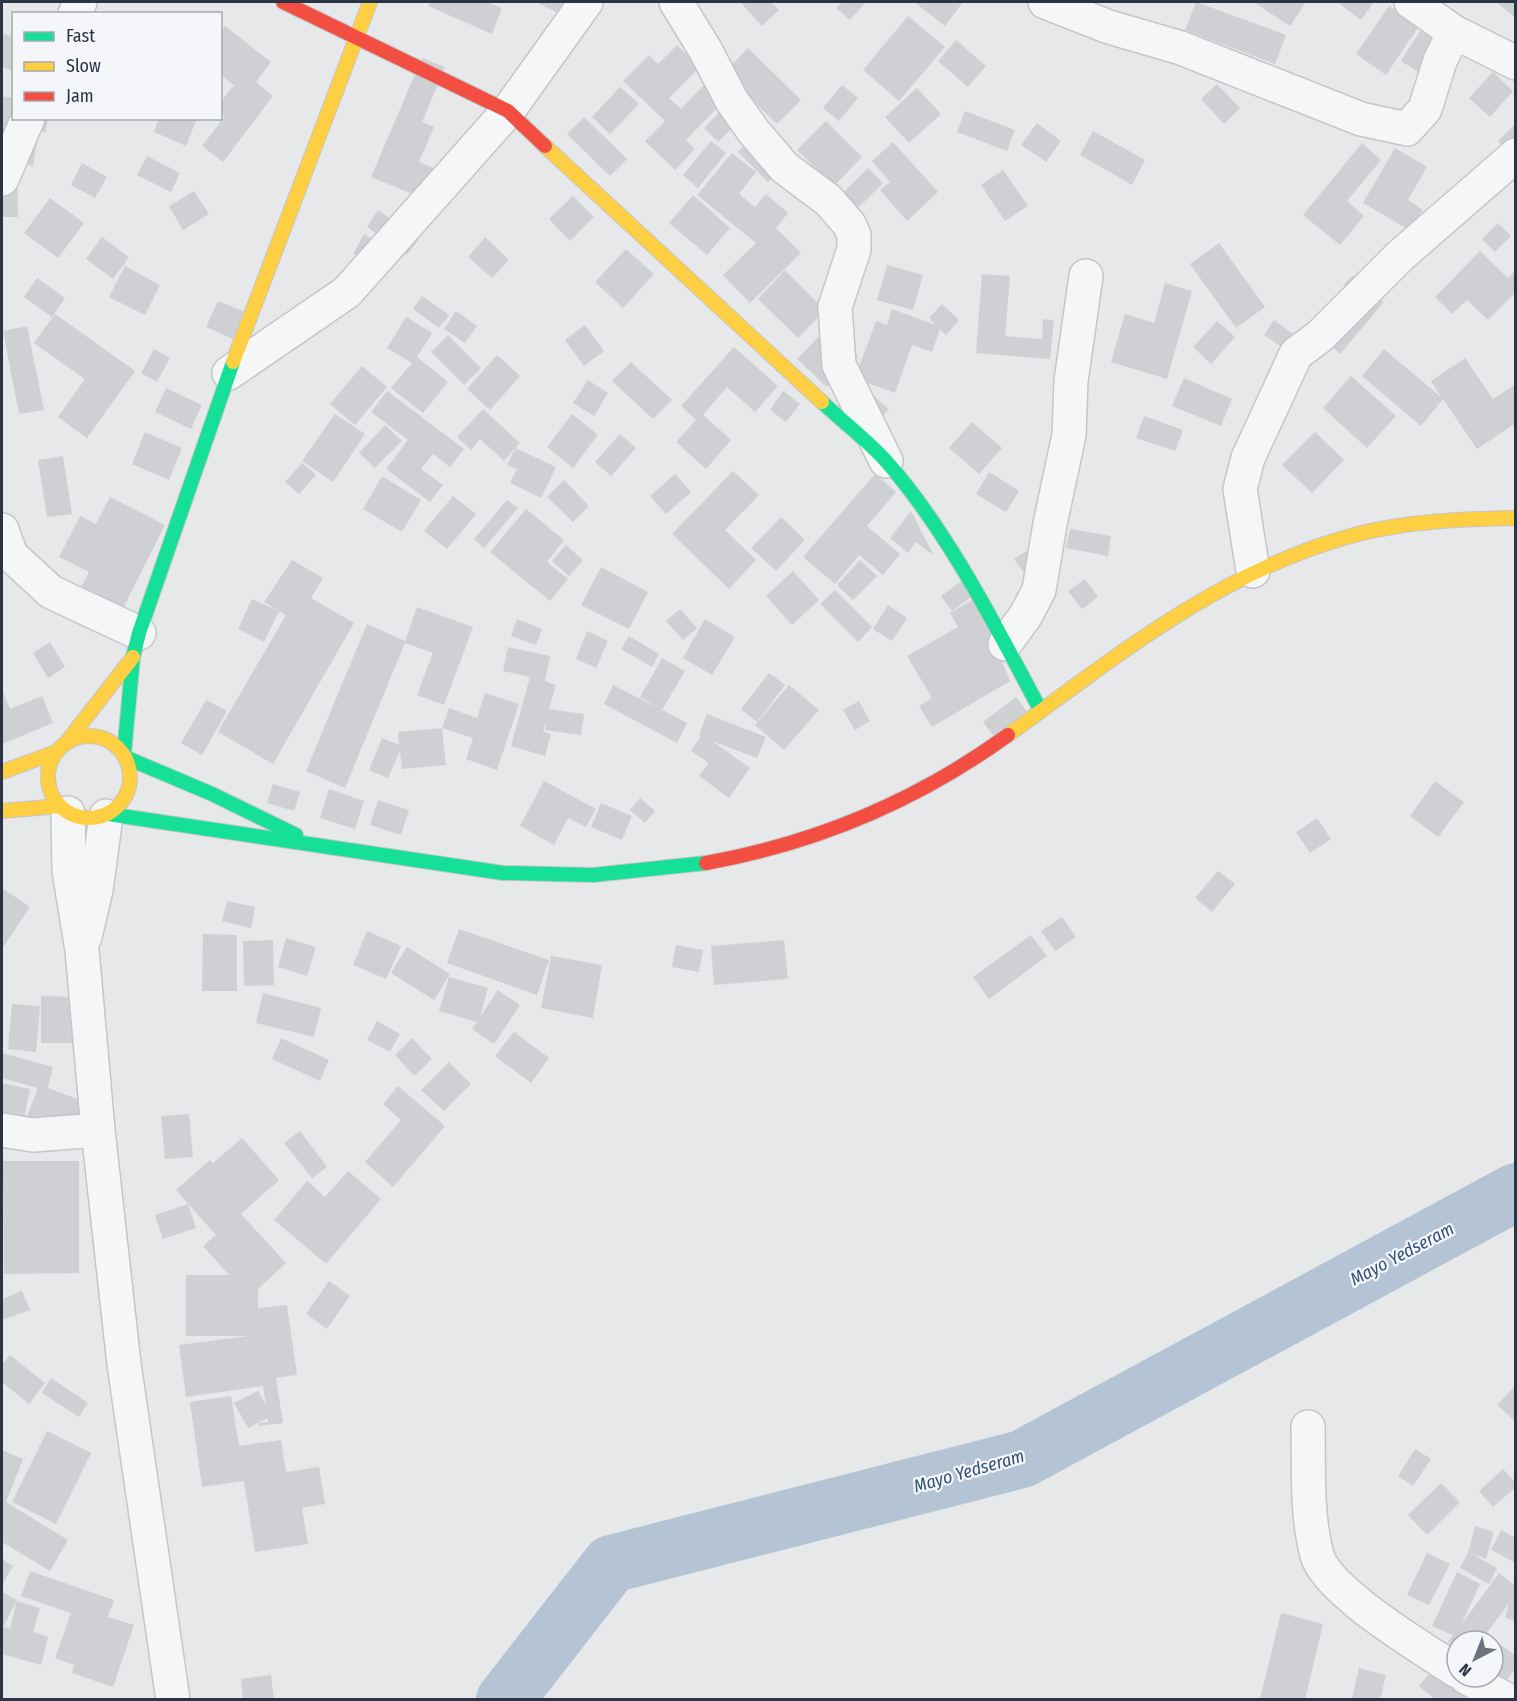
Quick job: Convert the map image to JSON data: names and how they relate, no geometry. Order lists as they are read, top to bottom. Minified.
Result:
{"water":["Mayo Yedseram"],"legend":["Fast","Slow","Jam"],"north":"bottom left"}
